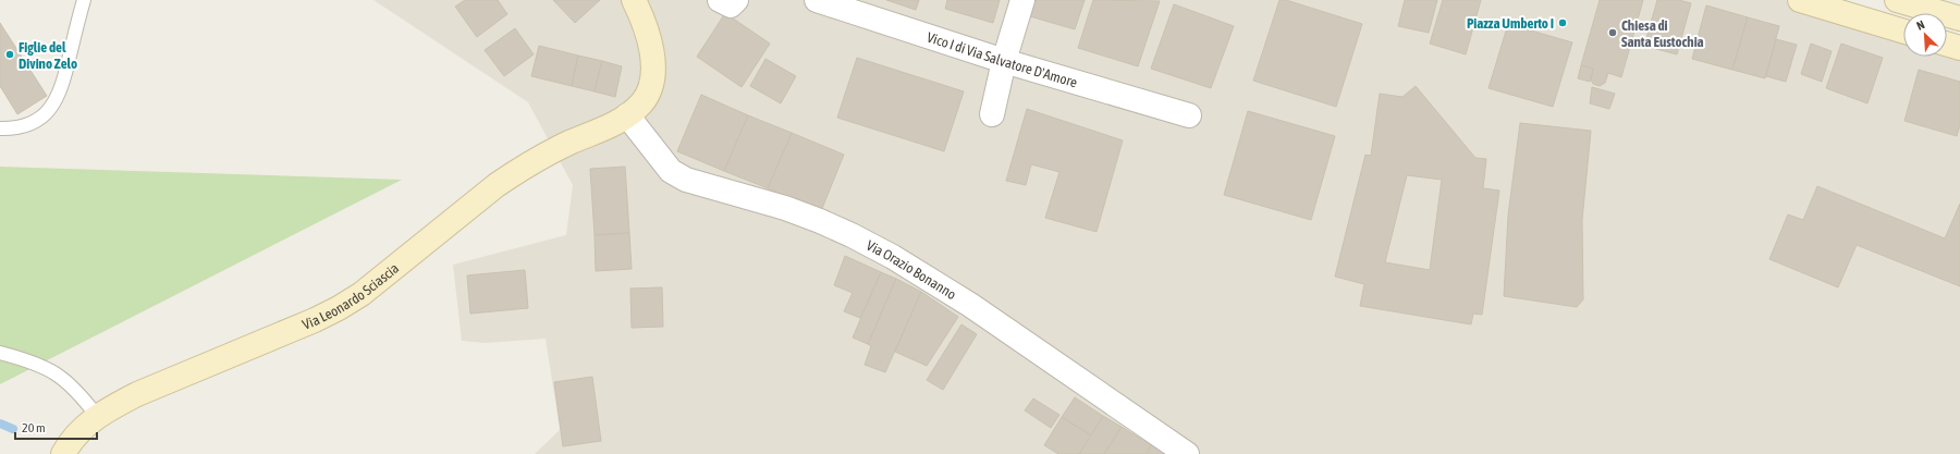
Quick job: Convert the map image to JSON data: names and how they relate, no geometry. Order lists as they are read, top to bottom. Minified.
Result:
{"streets":{"street":["Vico I di Via Salvatore D'Amore","Via Orazio Bonanno","Via Leonardo Sciascia"]},"crossings":[["Via Orazio Bonanno","Via Leonardo Sciascia"]],"places":["Piazza Umberto I","Chiesa di Santa Eustochia","Figlie del Divino Zelo"],"scale_bar":"20 m","north":"top left"}
